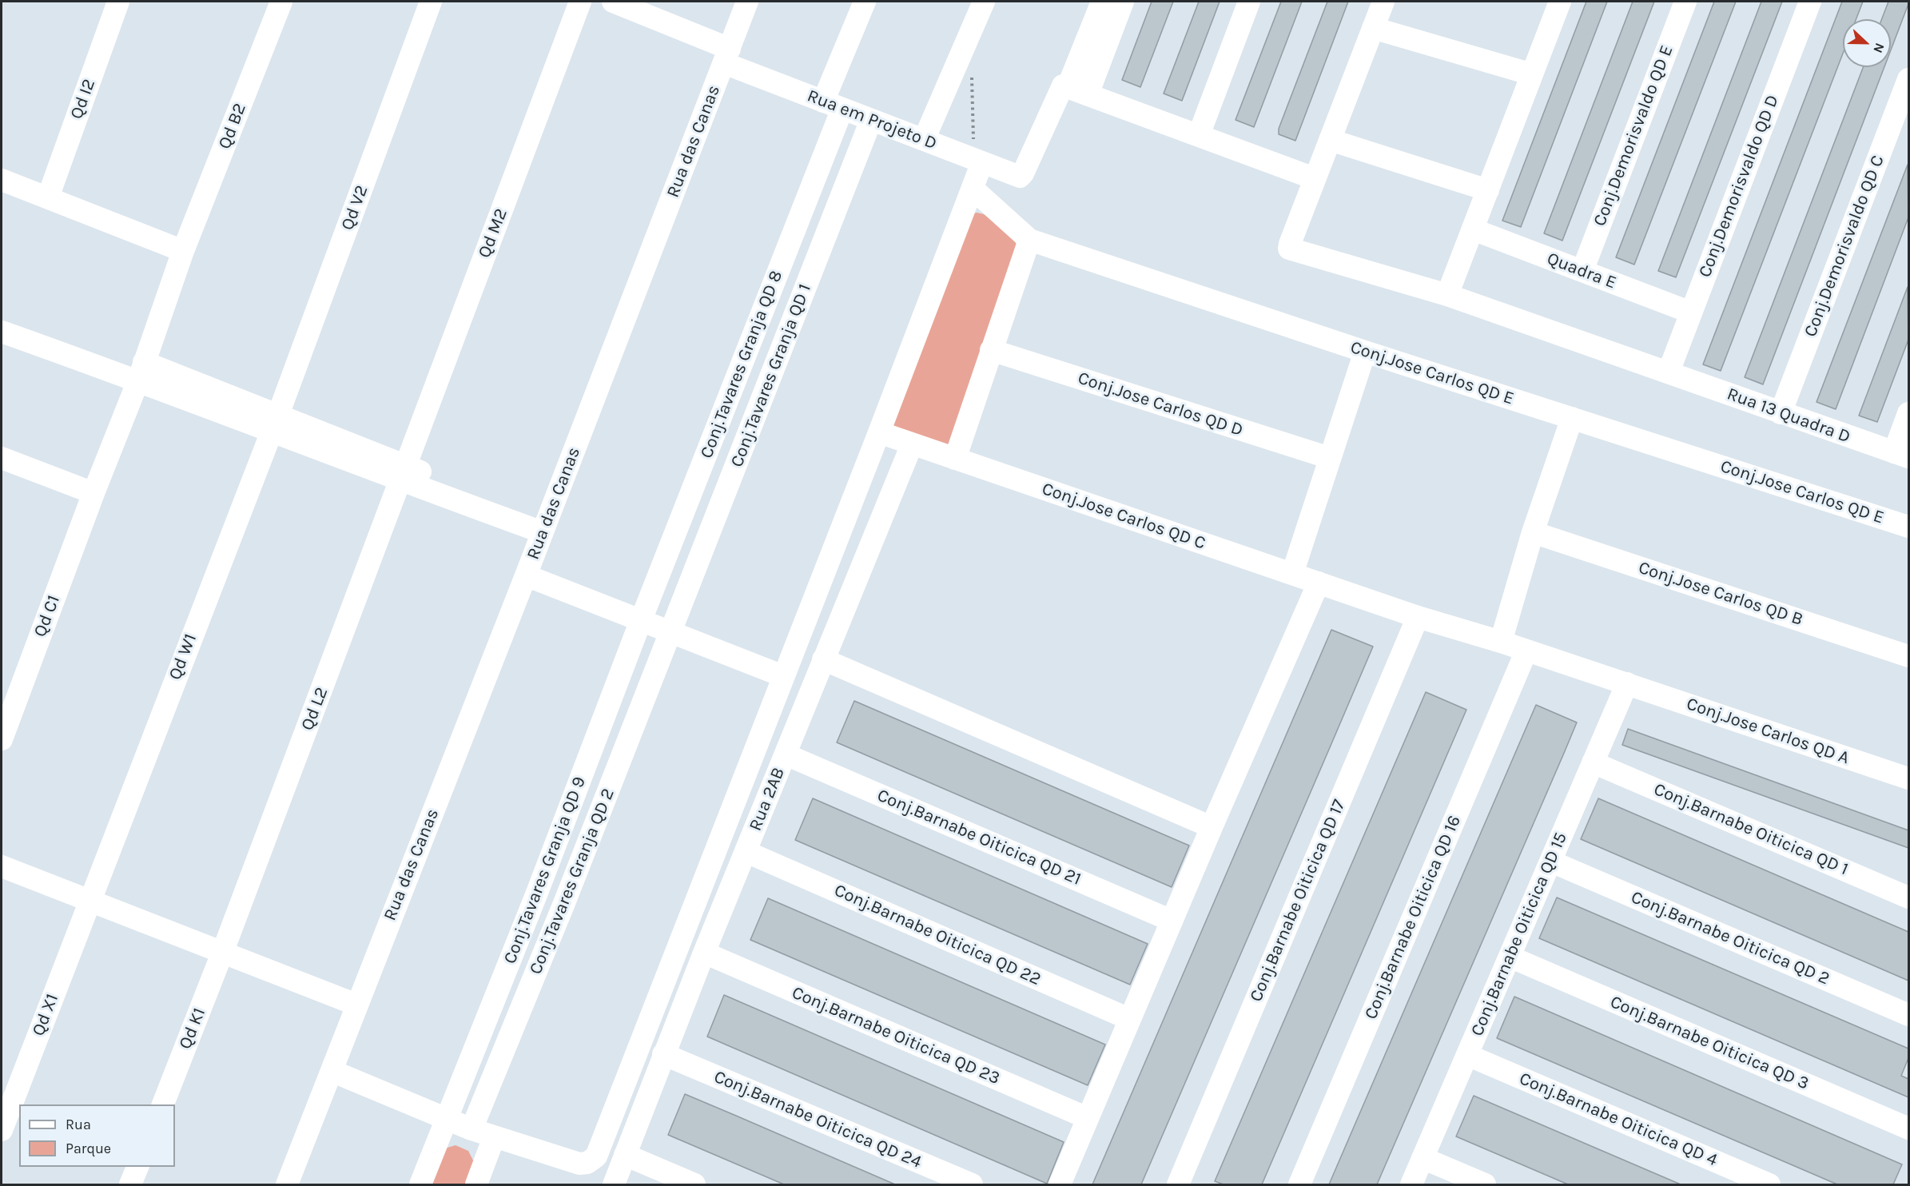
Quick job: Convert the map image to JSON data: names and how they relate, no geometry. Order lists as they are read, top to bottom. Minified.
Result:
{"streets":{"street":["Qd I2","Rua em Projeto D","Qd B2","Conj.Demorisvaldo QD E","Rua das Canas","Conj.Demorisvaldo QD D","Qd V2","Qd M2","Conj.Demorisvaldo QD C","Quadra E","Conj.Tavares Granja QD 8","Conj.Jose Carlos QD E","Conj.Tavares Granja QD 1","Conj.Jose Carlos QD D","Rua 13 Quadra D","Conj.Jose Carlos QD C","Conj.Jose Carlos QD B","Qd C1","Qd W1","Qd L2","Conj.Jose Carlos QD A","Rua 2AB","Conj.Barnabe Oiticica QD 1","Conj.Barnabe Oiticica QD 21","Conj.Tavares Granja QD 9","Conj.Tavares Granja QD 2","Conj.Barnabe Oiticica QD 17","Conj.Barnabe Oiticica QD 16","Conj.Barnabe Oiticica QD 15","Conj.Barnabe Oiticica QD 22","Conj.Barnabe Oiticica QD 2","Qd X1","Qd K1","Conj.Barnabe Oiticica QD 23","Conj.Barnabe Oiticica QD 3","Conj.Barnabe Oiticica QD 24","Conj.Barnabe Oiticica QD 4"]},"crossings":[["Rua em Projeto D","Rua das Canas"],["Rua em Projeto D","Conj.Tavares Granja QD 8"],["Rua em Projeto D","Conj.Tavares Granja QD 1"],["Qd B2","Qd C1"],["Conj.Demorisvaldo QD E","Quadra E"],["Conj.Demorisvaldo QD D","Quadra E"],["Conj.Demorisvaldo QD D","Rua 13 Quadra D"],["Qd V2","Qd W1"],["Qd M2","Qd L2"],["Conj.Demorisvaldo QD C","Rua 13 Quadra D"],["Conj.Tavares Granja QD 8","Conj.Tavares Granja QD 9"],["Conj.Tavares Granja QD 1","Conj.Tavares Granja QD 2"],["Conj.Jose Carlos QD C","Conj.Jose Carlos QD A"],["Conj.Jose Carlos QD C","Rua 2AB"],["Conj.Jose Carlos QD C","Conj.Barnabe Oiticica QD 17"],["Qd W1","Qd X1"],["Qd L2","Qd K1"],["Conj.Jose Carlos QD A","Conj.Barnabe Oiticica QD 16"],["Conj.Jose Carlos QD A","Conj.Barnabe Oiticica QD 15"],["Rua 2AB","Conj.Barnabe Oiticica QD 21"],["Rua 2AB","Conj.Barnabe Oiticica QD 22"],["Rua 2AB","Conj.Barnabe Oiticica QD 23"],["Rua 2AB","Conj.Barnabe Oiticica QD 24"],["Conj.Barnabe Oiticica QD 1","Conj.Barnabe Oiticica QD 15"],["Conj.Barnabe Oiticica QD 15","Conj.Barnabe Oiticica QD 2"],["Conj.Barnabe Oiticica QD 15","Conj.Barnabe Oiticica QD 3"],["Conj.Barnabe Oiticica QD 15","Conj.Barnabe Oiticica QD 4"]],"legend":["Rua","Parque"],"north":"right"}
